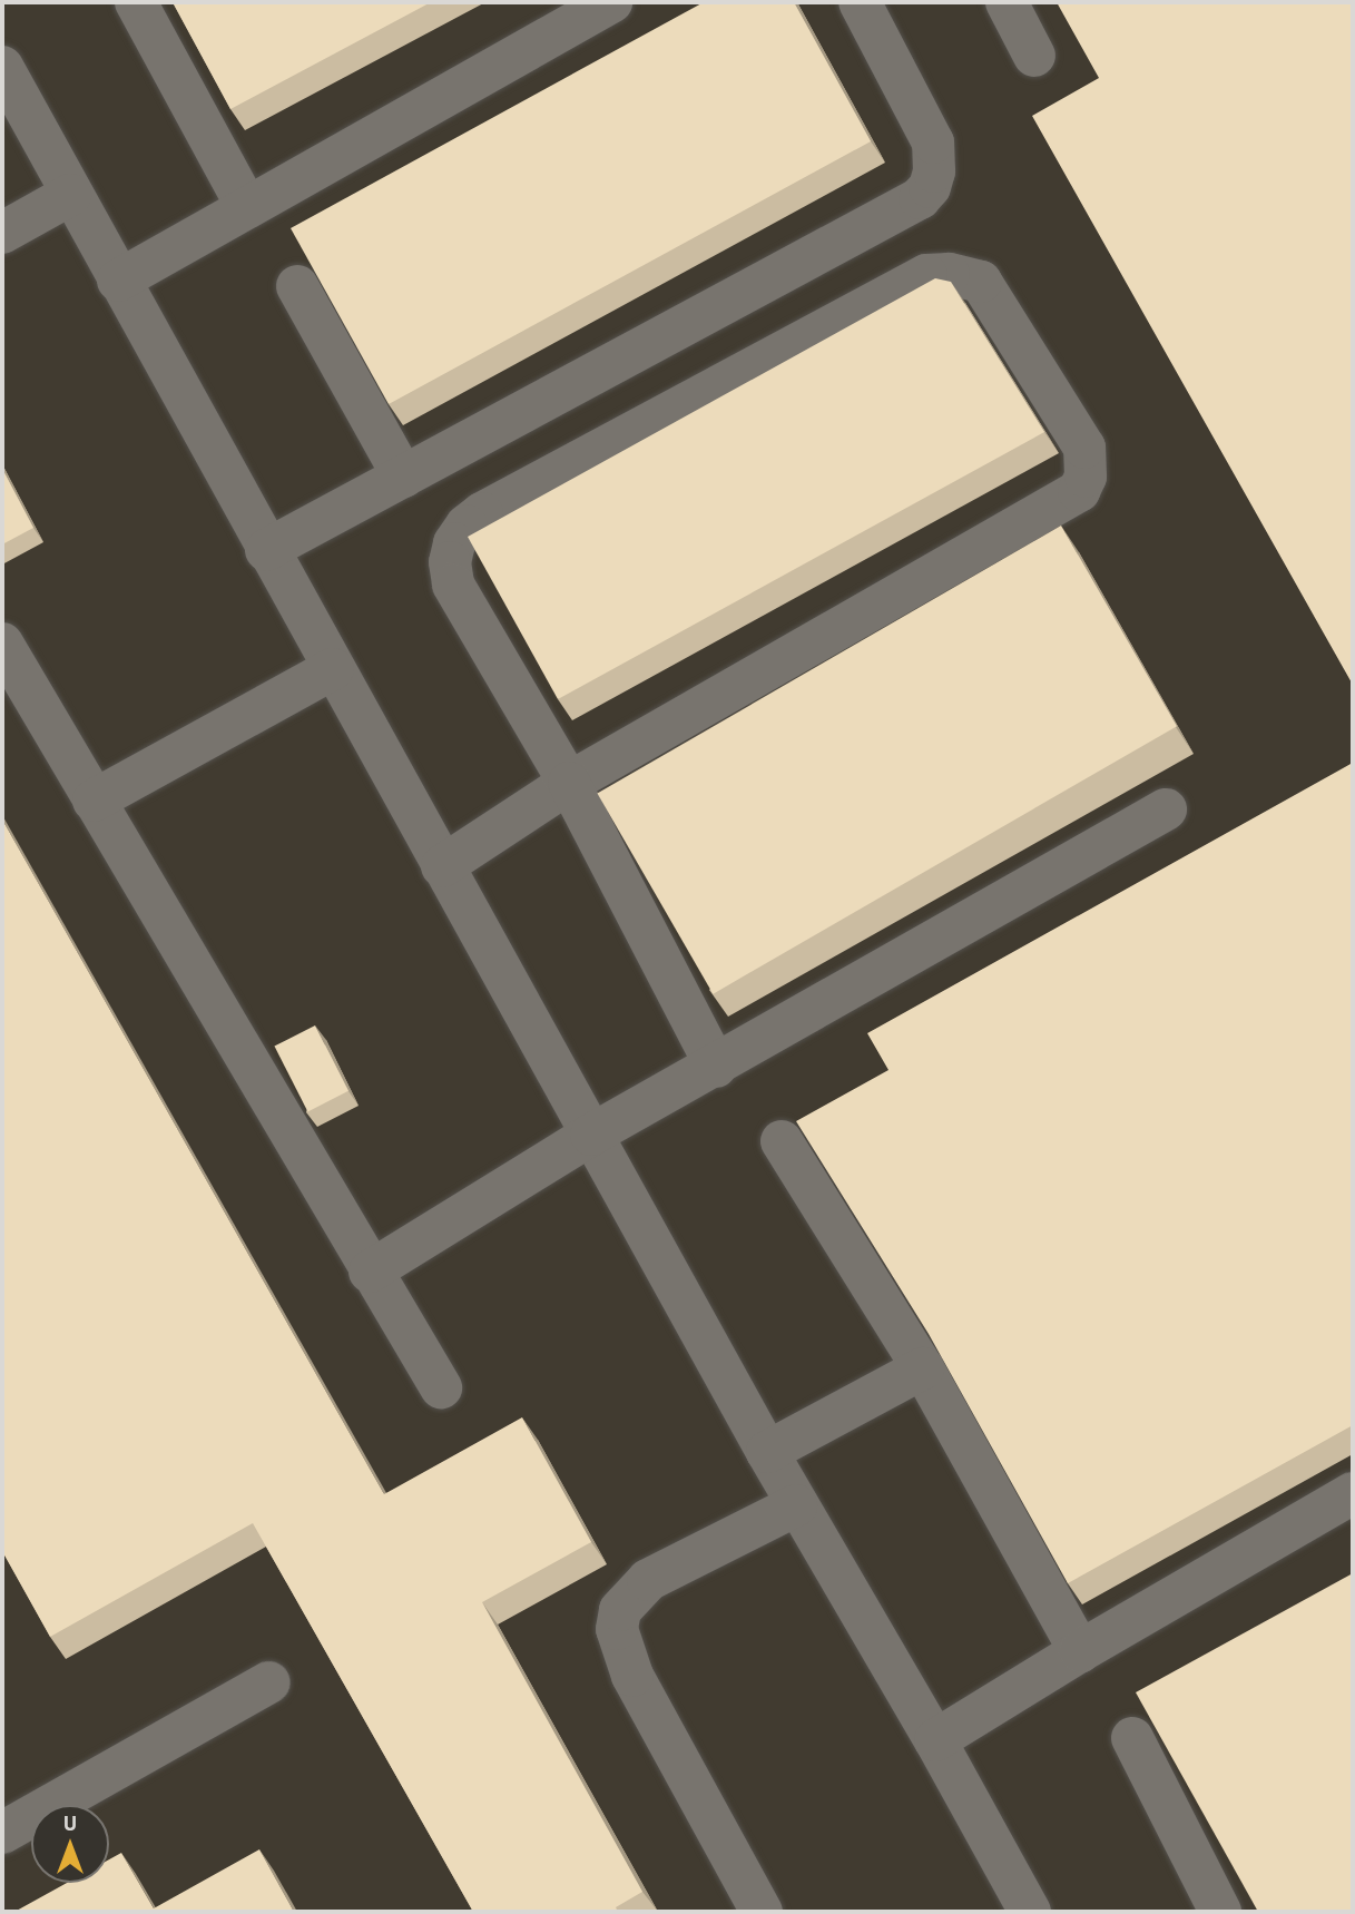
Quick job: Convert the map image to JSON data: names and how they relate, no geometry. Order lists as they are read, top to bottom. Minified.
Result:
{"north":"top"}
